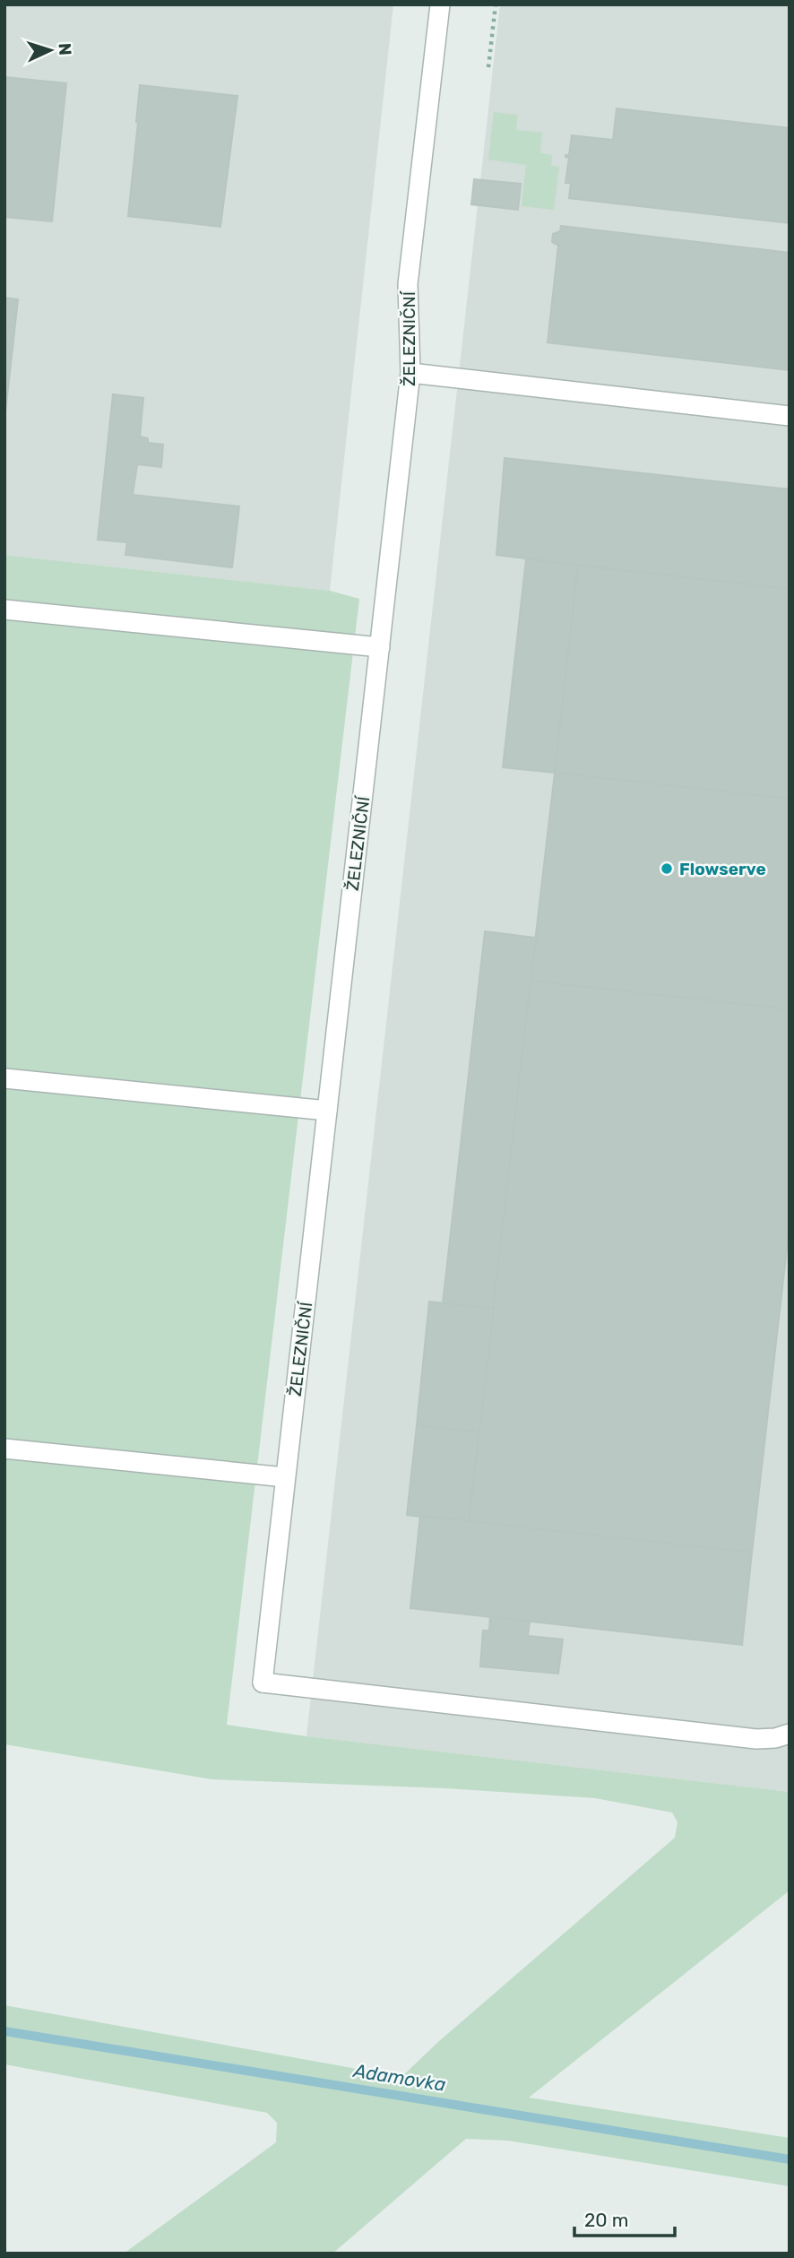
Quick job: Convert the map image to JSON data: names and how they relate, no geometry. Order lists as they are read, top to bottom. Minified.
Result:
{"streets":{"street":["ŽELEZNIČNÍ"]},"water":["Adamovka"],"places":["Flowserve"],"scale_bar":"20 m","north":"right"}
